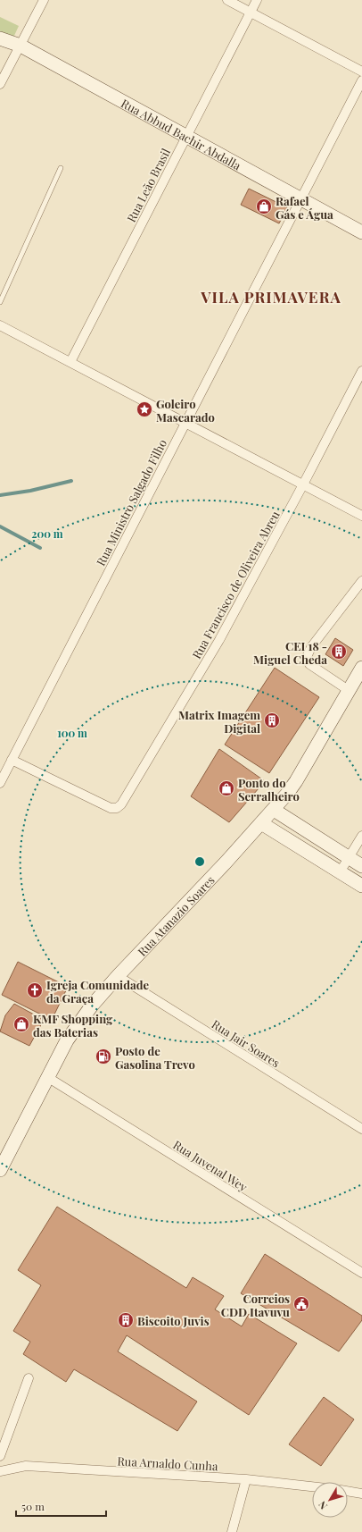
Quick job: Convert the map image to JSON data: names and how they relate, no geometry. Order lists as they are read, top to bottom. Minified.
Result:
{"streets":{"street":["Rua Abbud Bachir Abdalla","Rua Leão Brasil","Rua Ministro Salgado Filho","Rua Francisco de Oliveira Abreu","Rua Atanazio Soares","Rua Jair Soares","Rua Juvenal Wey","Rua Arnaldo Cunha"]},"crossings":[["Rua Abbud Bachir Abdalla","Rua Leão Brasil"],["Rua Abbud Bachir Abdalla","Rua Ministro Salgado Filho"],["Rua Ministro Salgado Filho","Rua Francisco de Oliveira Abreu"],["Rua Atanazio Soares","Rua Jair Soares"],["Rua Atanazio Soares","Rua Juvenal Wey"]],"districts":["VILA PRIMAVERA"],"places":{"shop":["Rafael Gás e Água","Ponto do Serralheiro","KMF Shopping das Baterias"],"place":["Goleiro Mascarado"],"building":["CEI 18 - Miguel Cheda","Matrix Imagem Digital","Biscoito Juvis"],"church":["Igreja Comunidade da Graça"],"fuel station":["Posto de Gasolina Trevo"],"public building":["Correios CDD Itavuvu"]},"scale_bar":"50 m","north":"bottom left","rings":["200 m","100 m"]}
